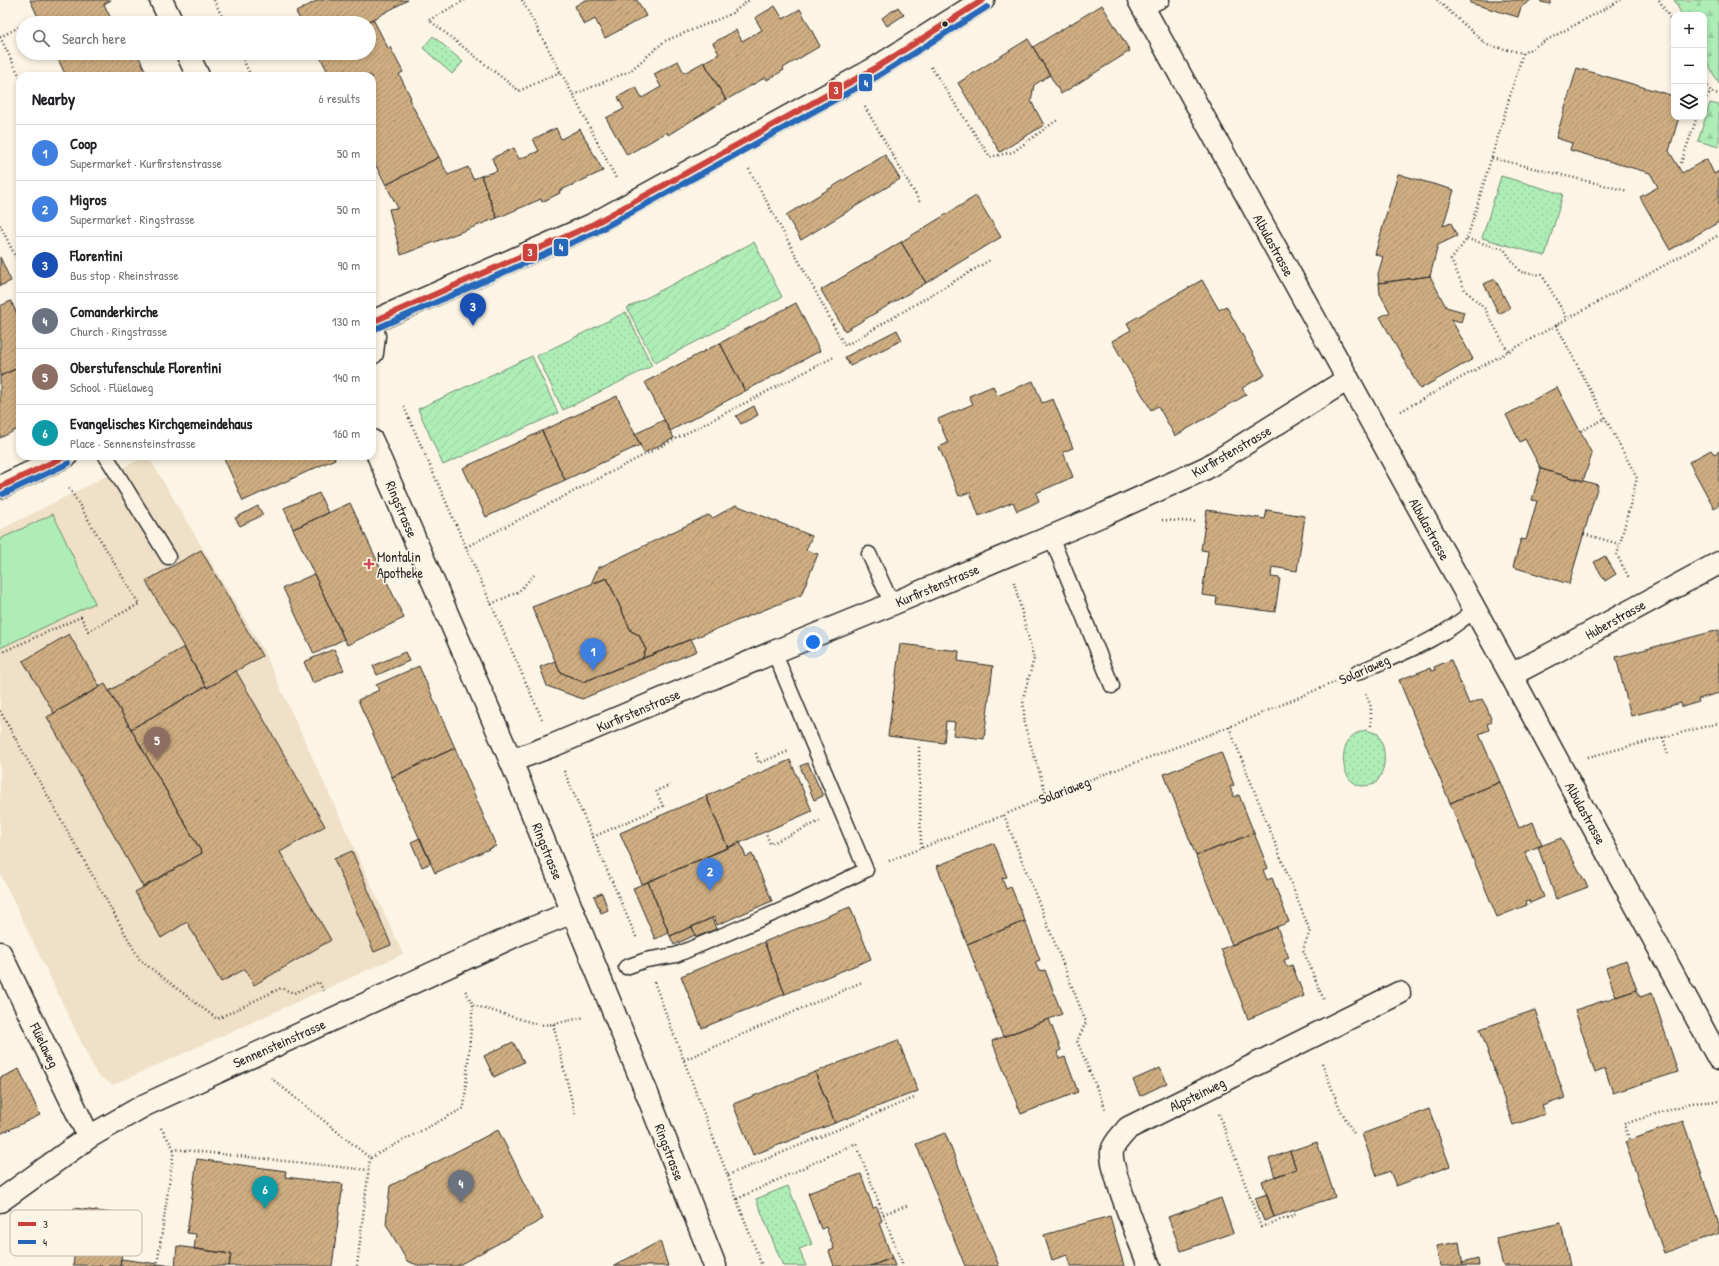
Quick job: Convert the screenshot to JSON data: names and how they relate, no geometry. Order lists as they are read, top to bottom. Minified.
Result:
{"streets":{"street":["Albulastrasse","Kurfirstenstrasse","Ringstrasse","Huberstrasse","Sennensteinstrasse","Flüelaweg","Alpsteinweg"],"lane":["Solariaweg"]},"crossings":[["Albulastrasse","Kurfirstenstrasse"],["Albulastrasse","Huberstrasse"],["Albulastrasse","Solariaweg"],["Kurfirstenstrasse","Ringstrasse"],["Ringstrasse","Sennensteinstrasse"],["Sennensteinstrasse","Flüelaweg"]],"places":{"health":["Montalin Apotheke"]},"lines":["transit line 3","transit line 4"],"legend":["3","4"],"page":{"map_buttons":["+","−"],"search":"Search here","heading":["Nearby","6 results"],"list":[{"mark":"1","name":"Coop","note":"Supermarket · Kurfirstenstrasse","value":"50 m"},{"mark":"2","name":"Migros","note":"Supermarket · Ringstrasse","value":"50 m"},{"mark":"3","name":"Florentini","note":"Bus stop · Rheinstrasse","value":"90 m"},{"mark":"4","name":"Comanderkirche","note":"Church · Ringstrasse","value":"130 m"},{"mark":"5","name":"Oberstufenschule Florentini","note":"School · Flüelaweg","value":"140 m"},{"mark":"6","name":"Evangelisches Kirchgemeindehaus","note":"Place · Sennensteinstrasse","value":"160 m"}],"pins":["3","1","5","2","4","6"]}}
